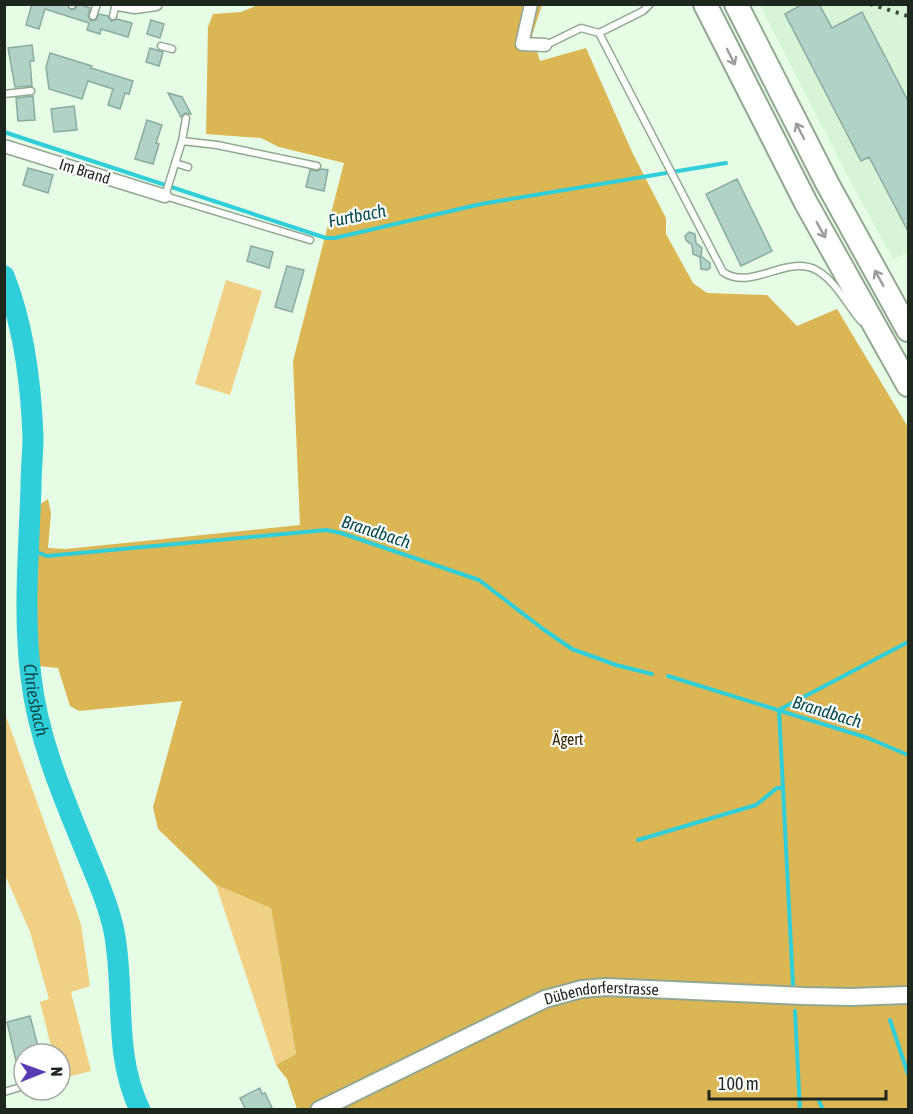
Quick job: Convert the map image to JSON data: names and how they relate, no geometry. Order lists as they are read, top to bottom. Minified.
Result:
{"streets":{"street":["Im Brand","Dübendorferstrasse"]},"water":["Furtbach","Brandbach","Chriesbach"],"parks":["Ägert"],"scale_bar":"100 m","north":"right"}
